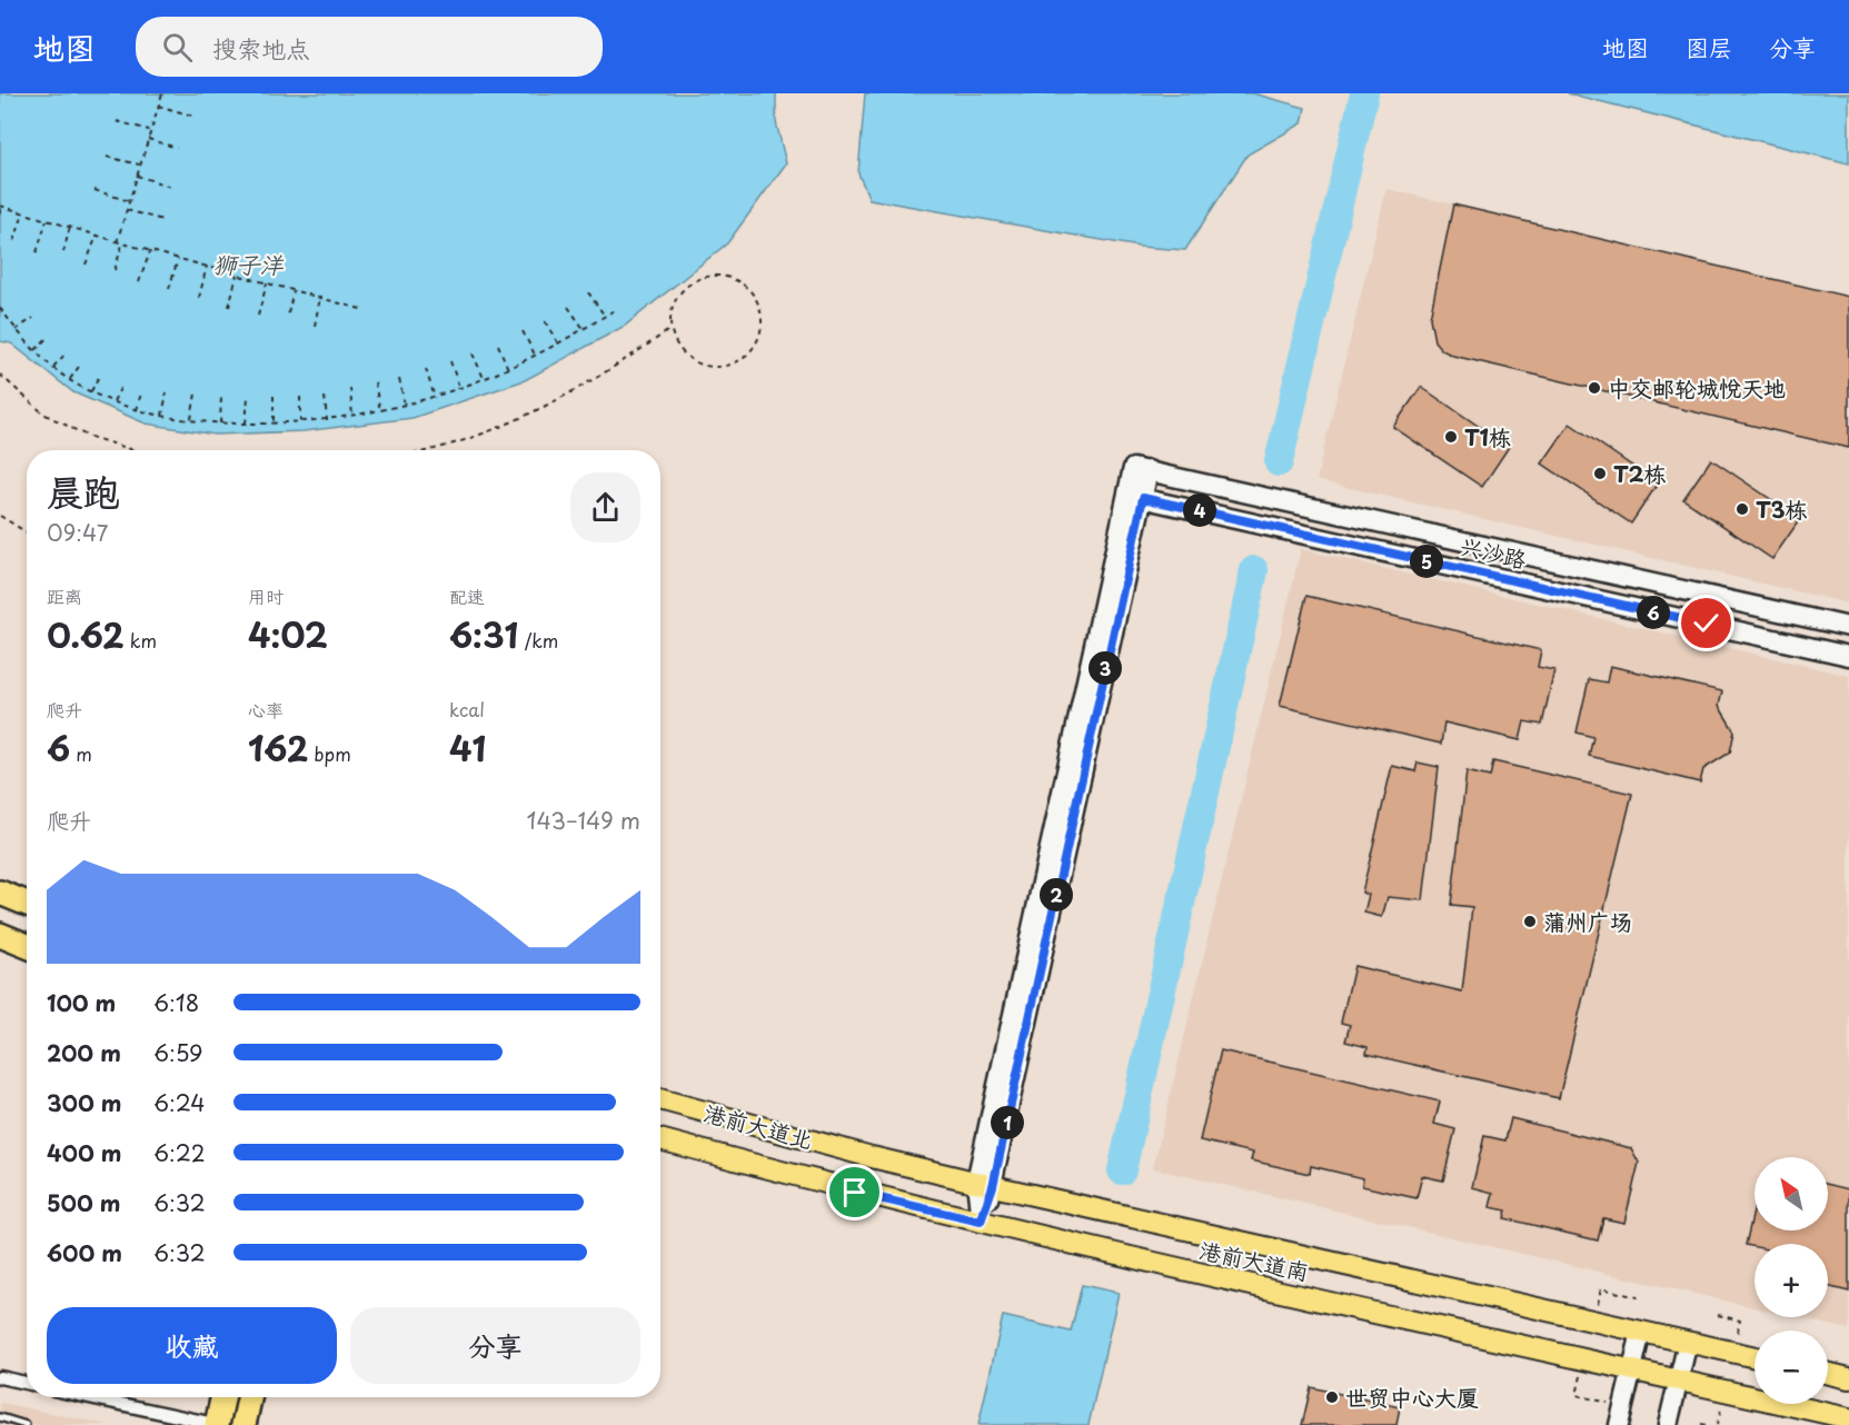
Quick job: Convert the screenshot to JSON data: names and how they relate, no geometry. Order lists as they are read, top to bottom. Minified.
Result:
{"streets":{"main road":["港前大道北","港前大道南"],"street":["兴沙路"]},"crossings":[["港前大道北","港前大道南"]],"water":["狮子洋"],"places":["中交邮轮城悦天地","T1栋","T2栋","T3栋","蒲州广场","世贸中心大厦"],"north":"top left","page":{"header":"地图","search":"搜索地点","nav":["地图","图层","分享"],"heading":["晨跑","09:47"],"pins":["4","5","6","3","2","1"],"stats":[["距离","0.62 km"],["用时","4:02"],["配速","6:31 /km"],["爬升","6 m"],["心率","162 bpm"],["kcal","41"]],"chart":["爬升","143–149 m"],"list":[{"name":"100 m","note":"6:18"},{"name":"200 m","note":"6:59"},{"name":"300 m","note":"6:24"},{"name":"400 m","note":"6:22"},{"name":"500 m","note":"6:32"},{"name":"600 m","note":"6:32"}],"map_buttons":["+","−"],"buttons":["收藏","分享"]}}
